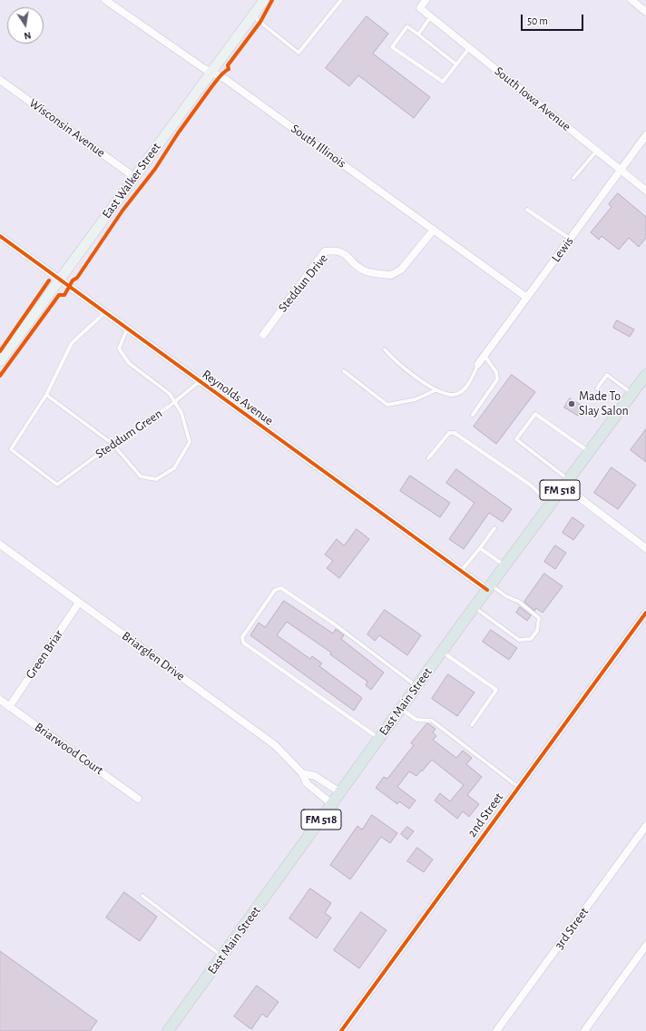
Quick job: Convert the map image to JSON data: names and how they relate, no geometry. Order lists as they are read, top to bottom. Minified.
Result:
{"streets":{"main road":["FM 518","East Main Street"],"street":["South Iowa Avenue","Wisconsin Avenue","South Illinois","East Walker Street","Lewis","Steddun Drive","Reynolds Avenue","Green Briar","Briarglen Drive","Briarwood Court","2nd Street","3rd Street"],"lane":["Steddum Green"]},"crossings":[["South Iowa Avenue","Lewis"],["Wisconsin Avenue","East Walker Street"],["South Illinois","East Walker Street"],["South Illinois","Lewis"],["South Illinois","Steddun Drive"],["East Walker Street","Reynolds Avenue"],["Reynolds Avenue","Steddum Green"],["Reynolds Avenue","East Main Street"],["Green Briar","Briarglen Drive"],["Green Briar","Briarwood Court"],["Briarglen Drive","East Main Street"]],"places":["Made To Slay Salon"],"scale_bar":"50 m","north":"bottom"}
